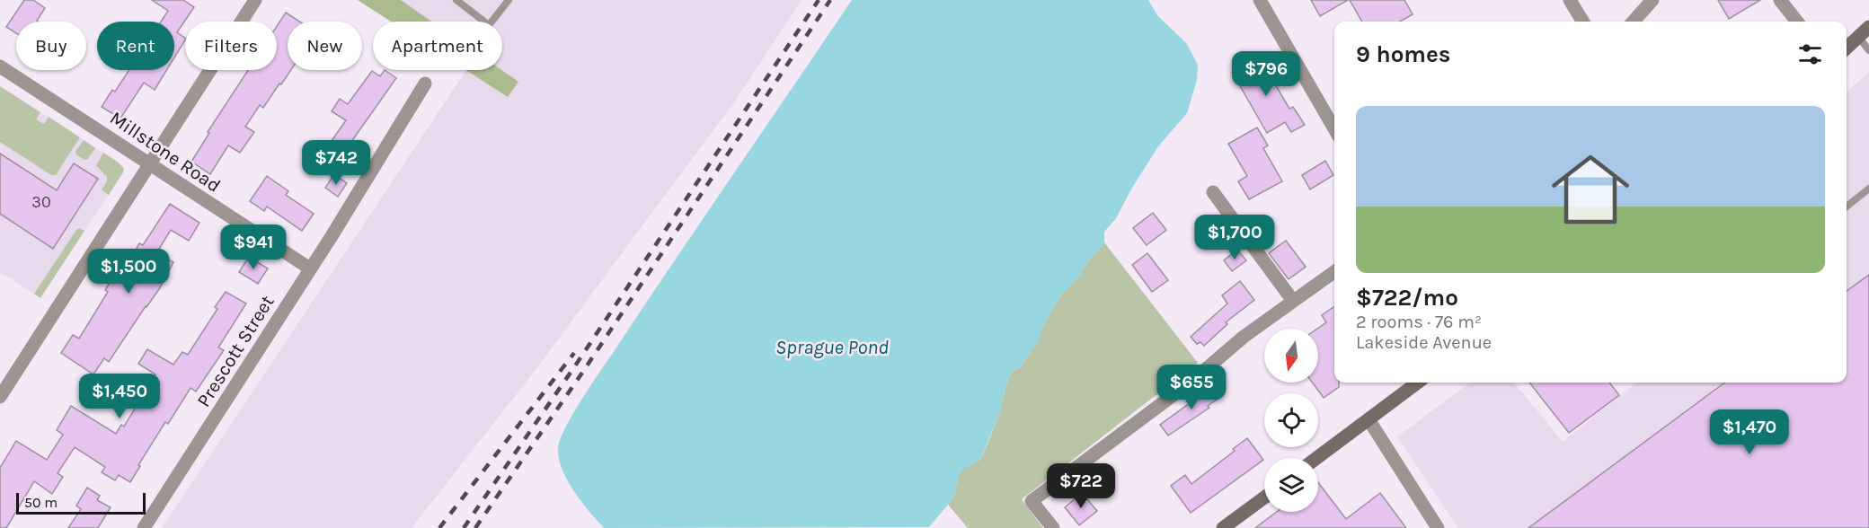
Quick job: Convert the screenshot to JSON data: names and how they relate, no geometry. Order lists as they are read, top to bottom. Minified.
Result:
{"streets":{"street":["Millstone Road","Prescott Street"]},"crossings":[["Millstone Road","Prescott Street"]],"water":["Sprague Pond"],"house_numbers":["30"],"scale_bar":"50 m","north":"bottom","page":{"chip":["Buy","Rent","Filters","New","Apartment"],"heading":"9 homes","price":["$796","$742","$1,700","$941","$1,500","$655","$1,450","$1,470","$722"],"list":[{"name":"$722/mo","note":"2 rooms · 76 m² · Lakeside Avenue"}],"scale":"50 m"}}
